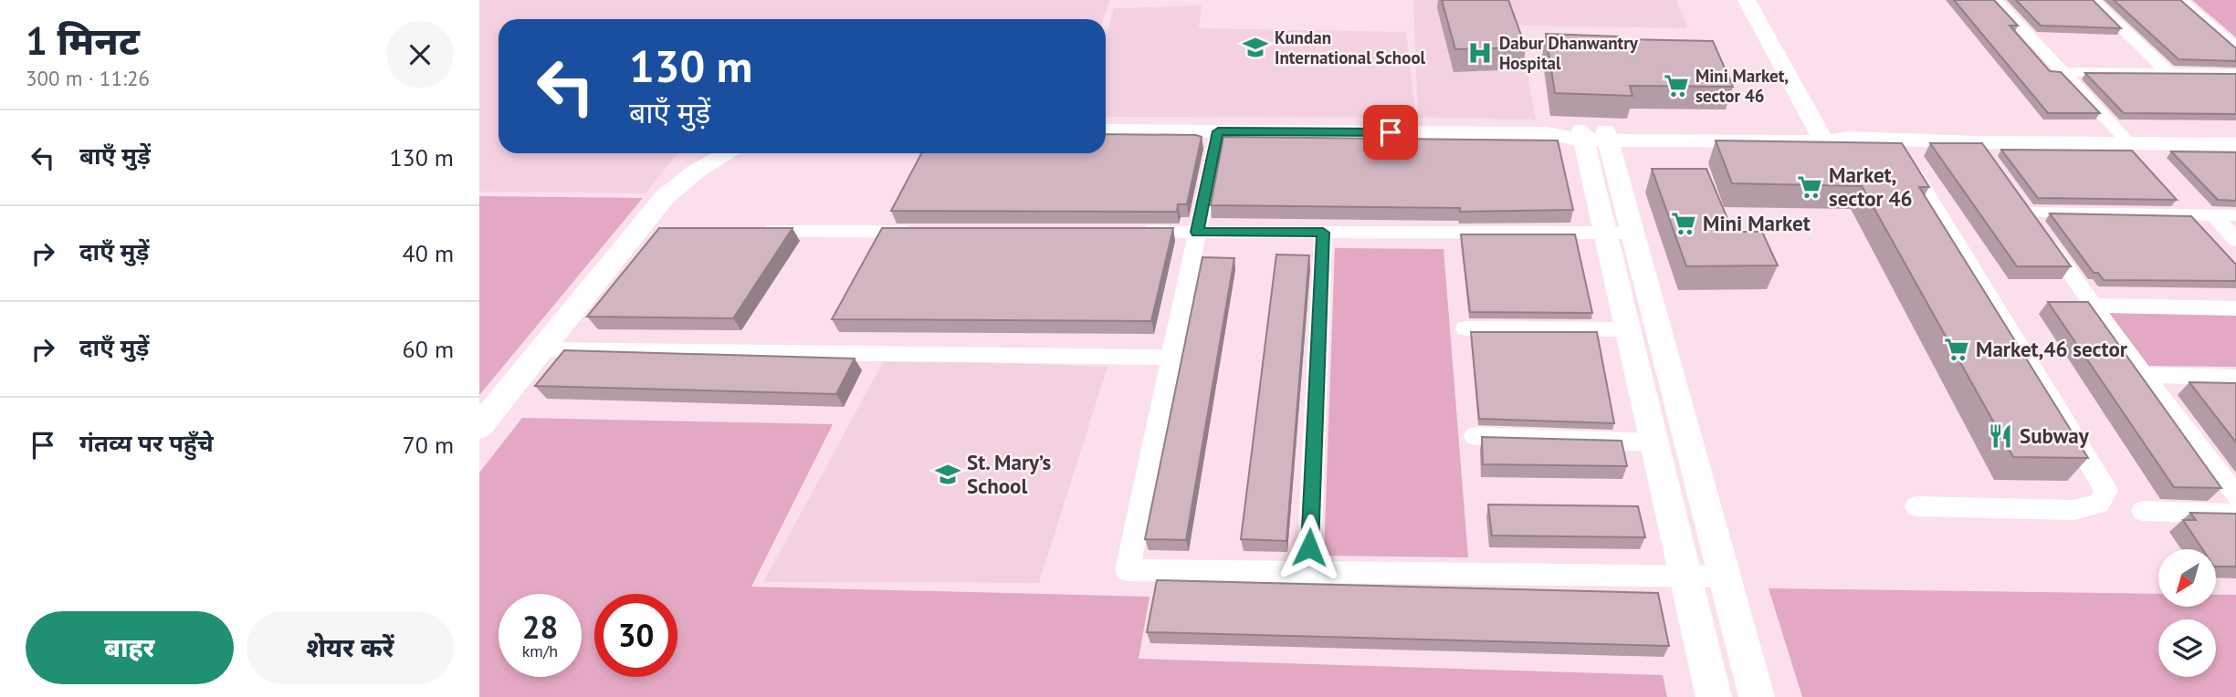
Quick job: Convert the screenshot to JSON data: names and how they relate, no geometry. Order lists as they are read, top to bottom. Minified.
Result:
{"places":{"school or university":["Kundan International School","St. Mary’s School"],"hospital":["Dabur Dhanwantry Hospital"],"supermarket":["Mini Market, sector 46","Market, sector 46","Mini Market","Market,46 sector"],"restaurant":["Subway"]},"north":"bottom left","page":{"heading":["1 मिनट","300 m · 11:26"],"turn":["130 m","बाएँ मुड़ें"],"list":[{"name":"बाएँ मुड़ें","value":"130 m"},{"name":"दाएँ मुड़ें","value":"40 m"},{"name":"दाएँ मुड़ें","value":"60 m"},{"name":"गंतव्य पर पहुँचे","value":"70 m"}],"speed":"28 km/h","limit":"30","buttons":["बाहर","शेयर करें"]}}
